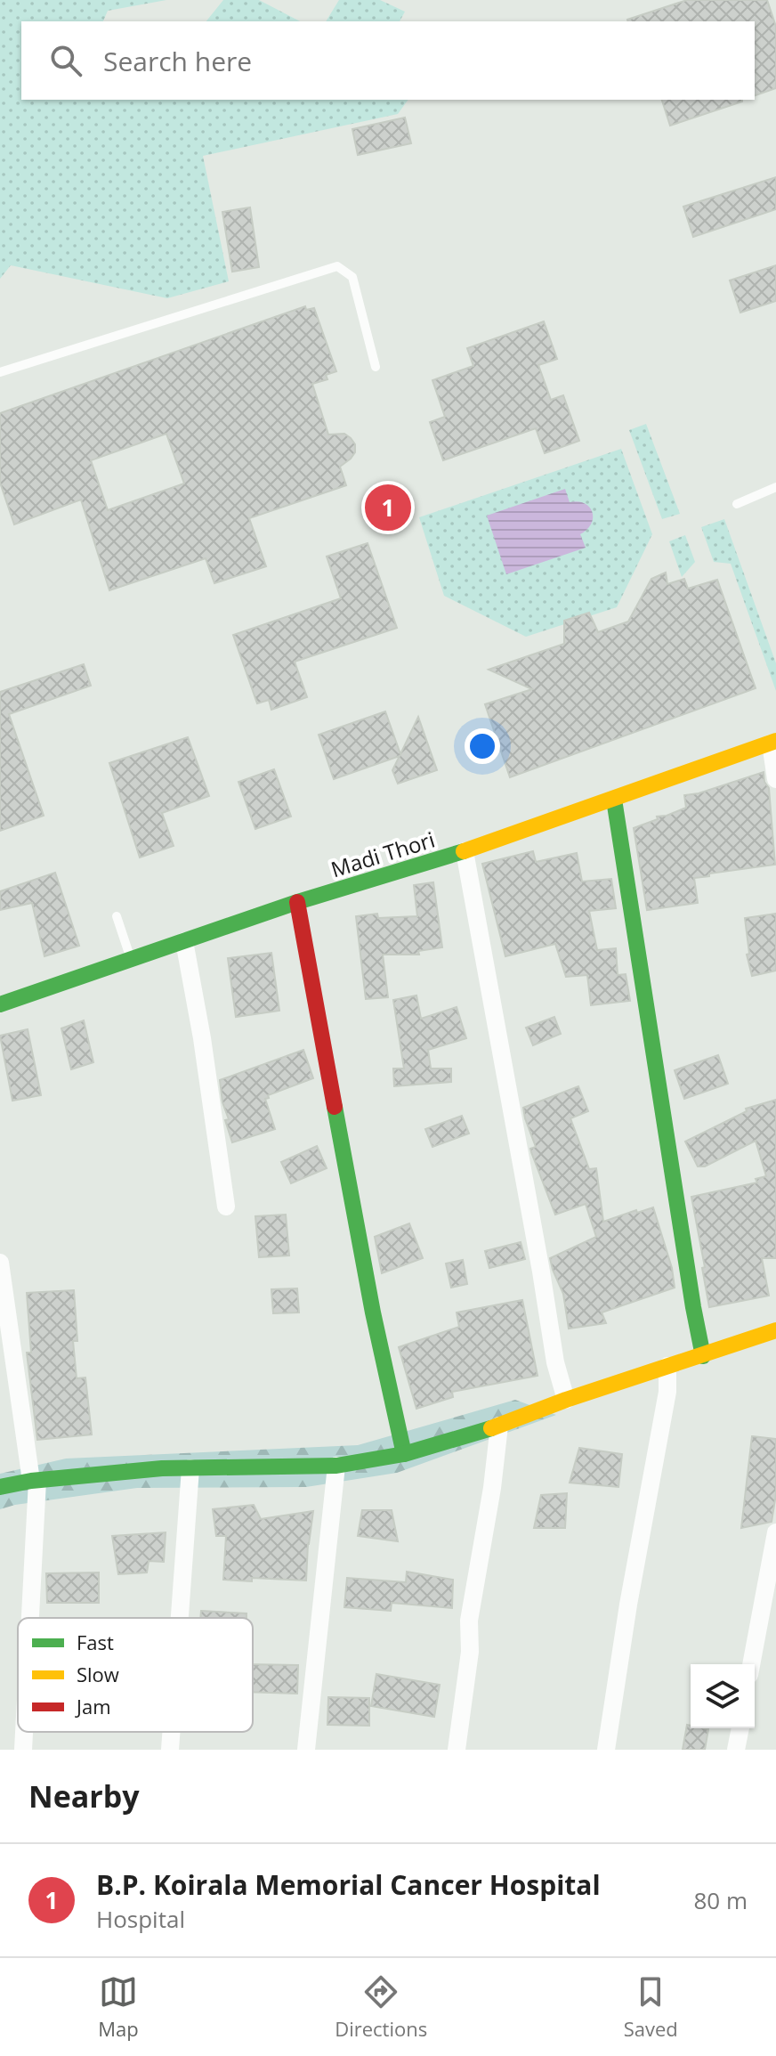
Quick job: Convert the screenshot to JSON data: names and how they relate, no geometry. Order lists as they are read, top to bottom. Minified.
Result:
{"streets":{"street":["Madi Thori"]},"legend":["Fast","Slow","Jam"],"page":{"search":"Search here","pins":"1","heading":"Nearby","list":[{"mark":"1","name":"B.P. Koirala Memorial Cancer Hospital","note":"Hospital","value":"80 m"}],"nav":["Map","Directions","Saved"]}}
